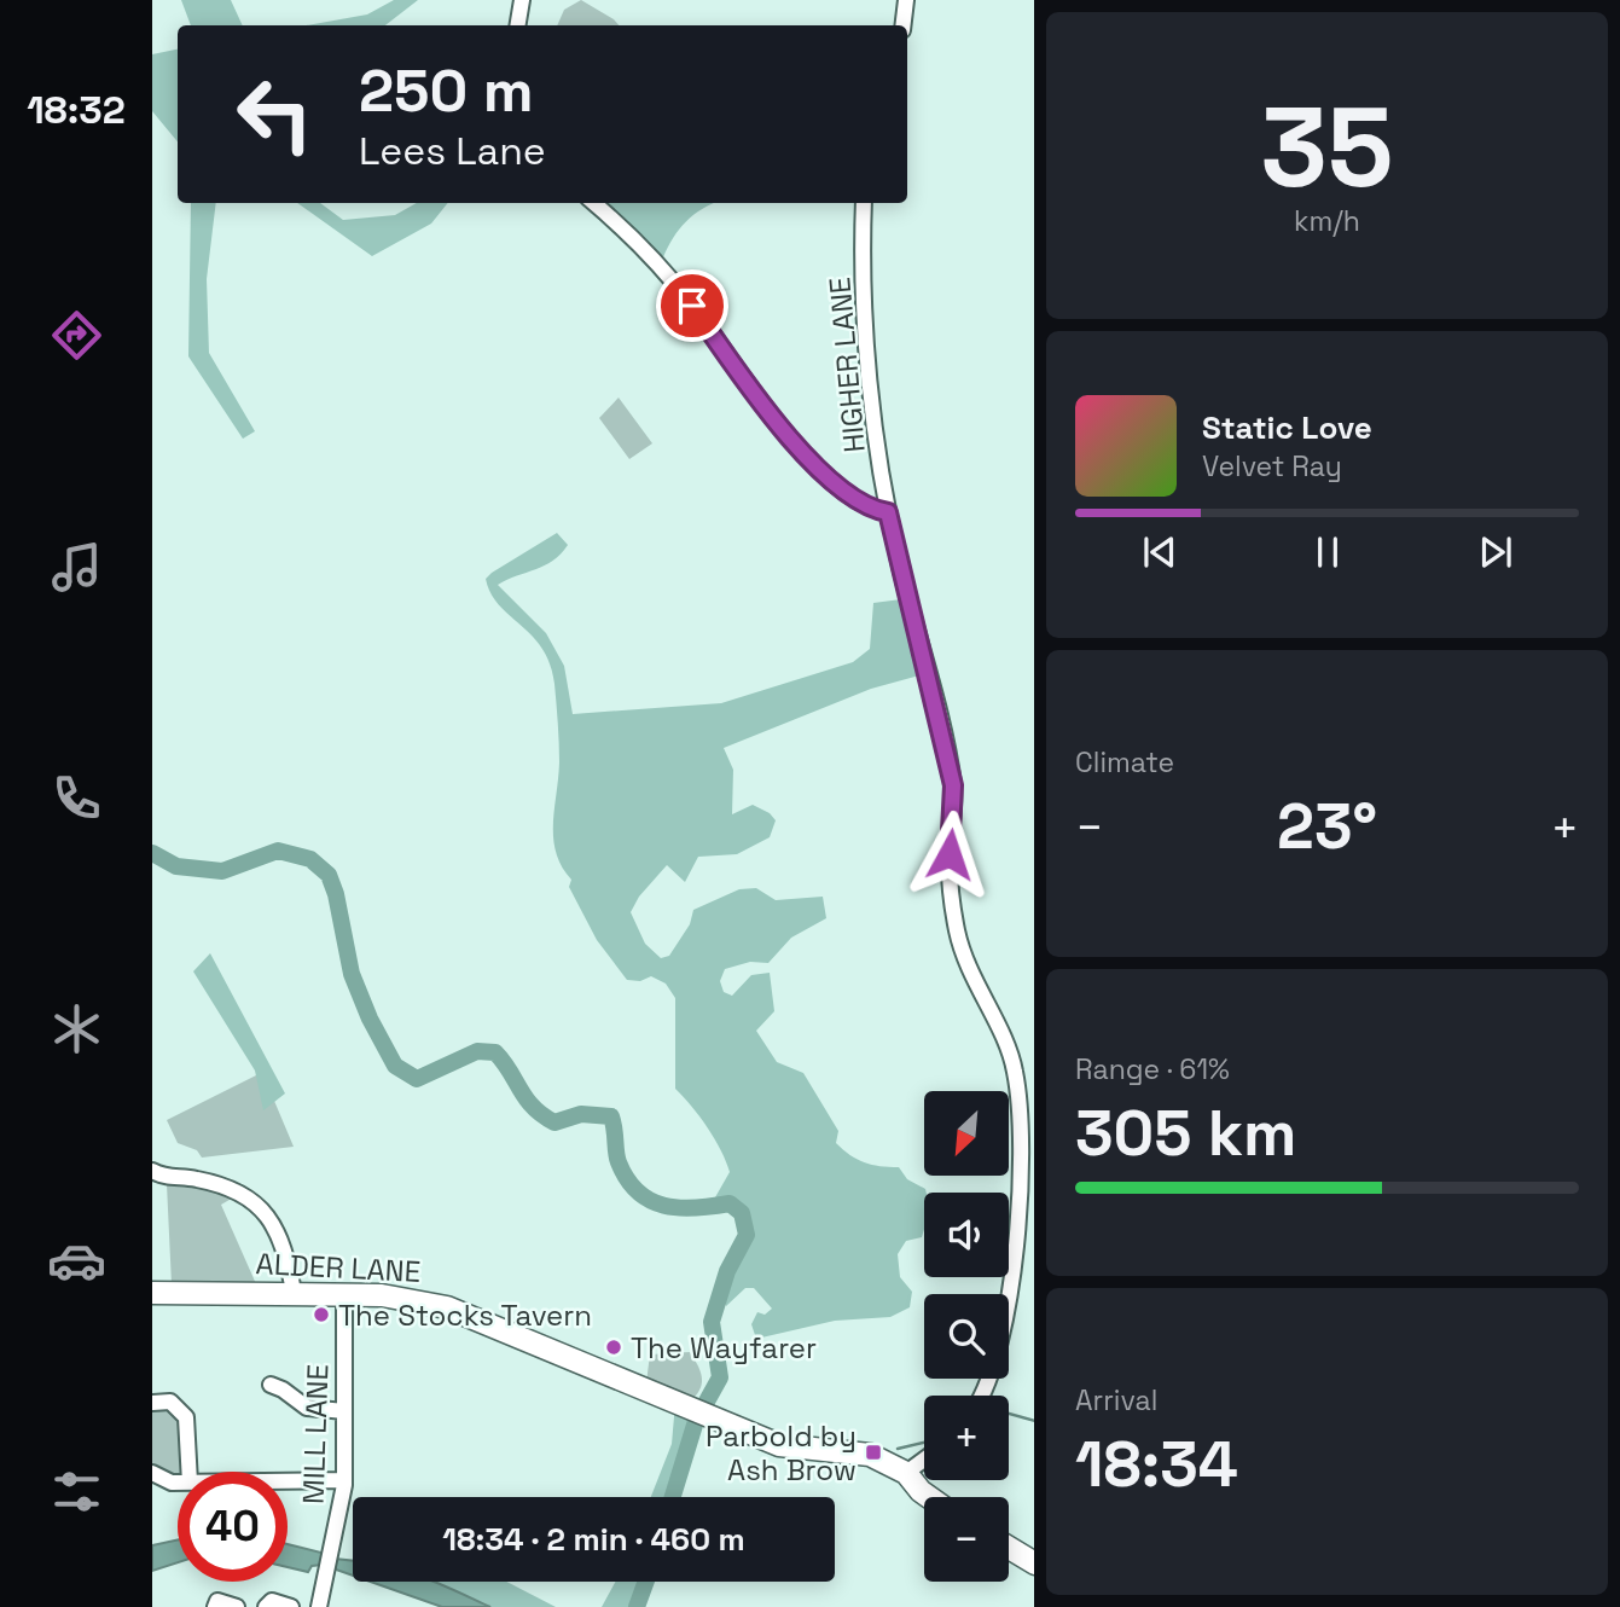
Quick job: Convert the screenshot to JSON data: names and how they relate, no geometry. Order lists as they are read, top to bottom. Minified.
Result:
{"streets":{"highway":["ALDER LANE"],"street":["HIGHER LANE","MILL LANE"]},"crossings":[["ALDER LANE","MILL LANE"]],"places":{"other":["The Stocks Tavern","The Wayfarer"],"transit":["Parbold by Ash Brow"]},"north":"bottom left","page":{"tabs":"18:32","tile":[["35","km/h"],"Climate",["Range · 61%","305 km"],["Arrival","18:34"]],"turn":["250 m","Lees Lane"],"song":["Static Love","Velvet Ray"],"heat":["−","23°","+"],"map_buttons":["+","−"],"limit":"40","trip":"18:34 · 2 min · 460 m"}}
